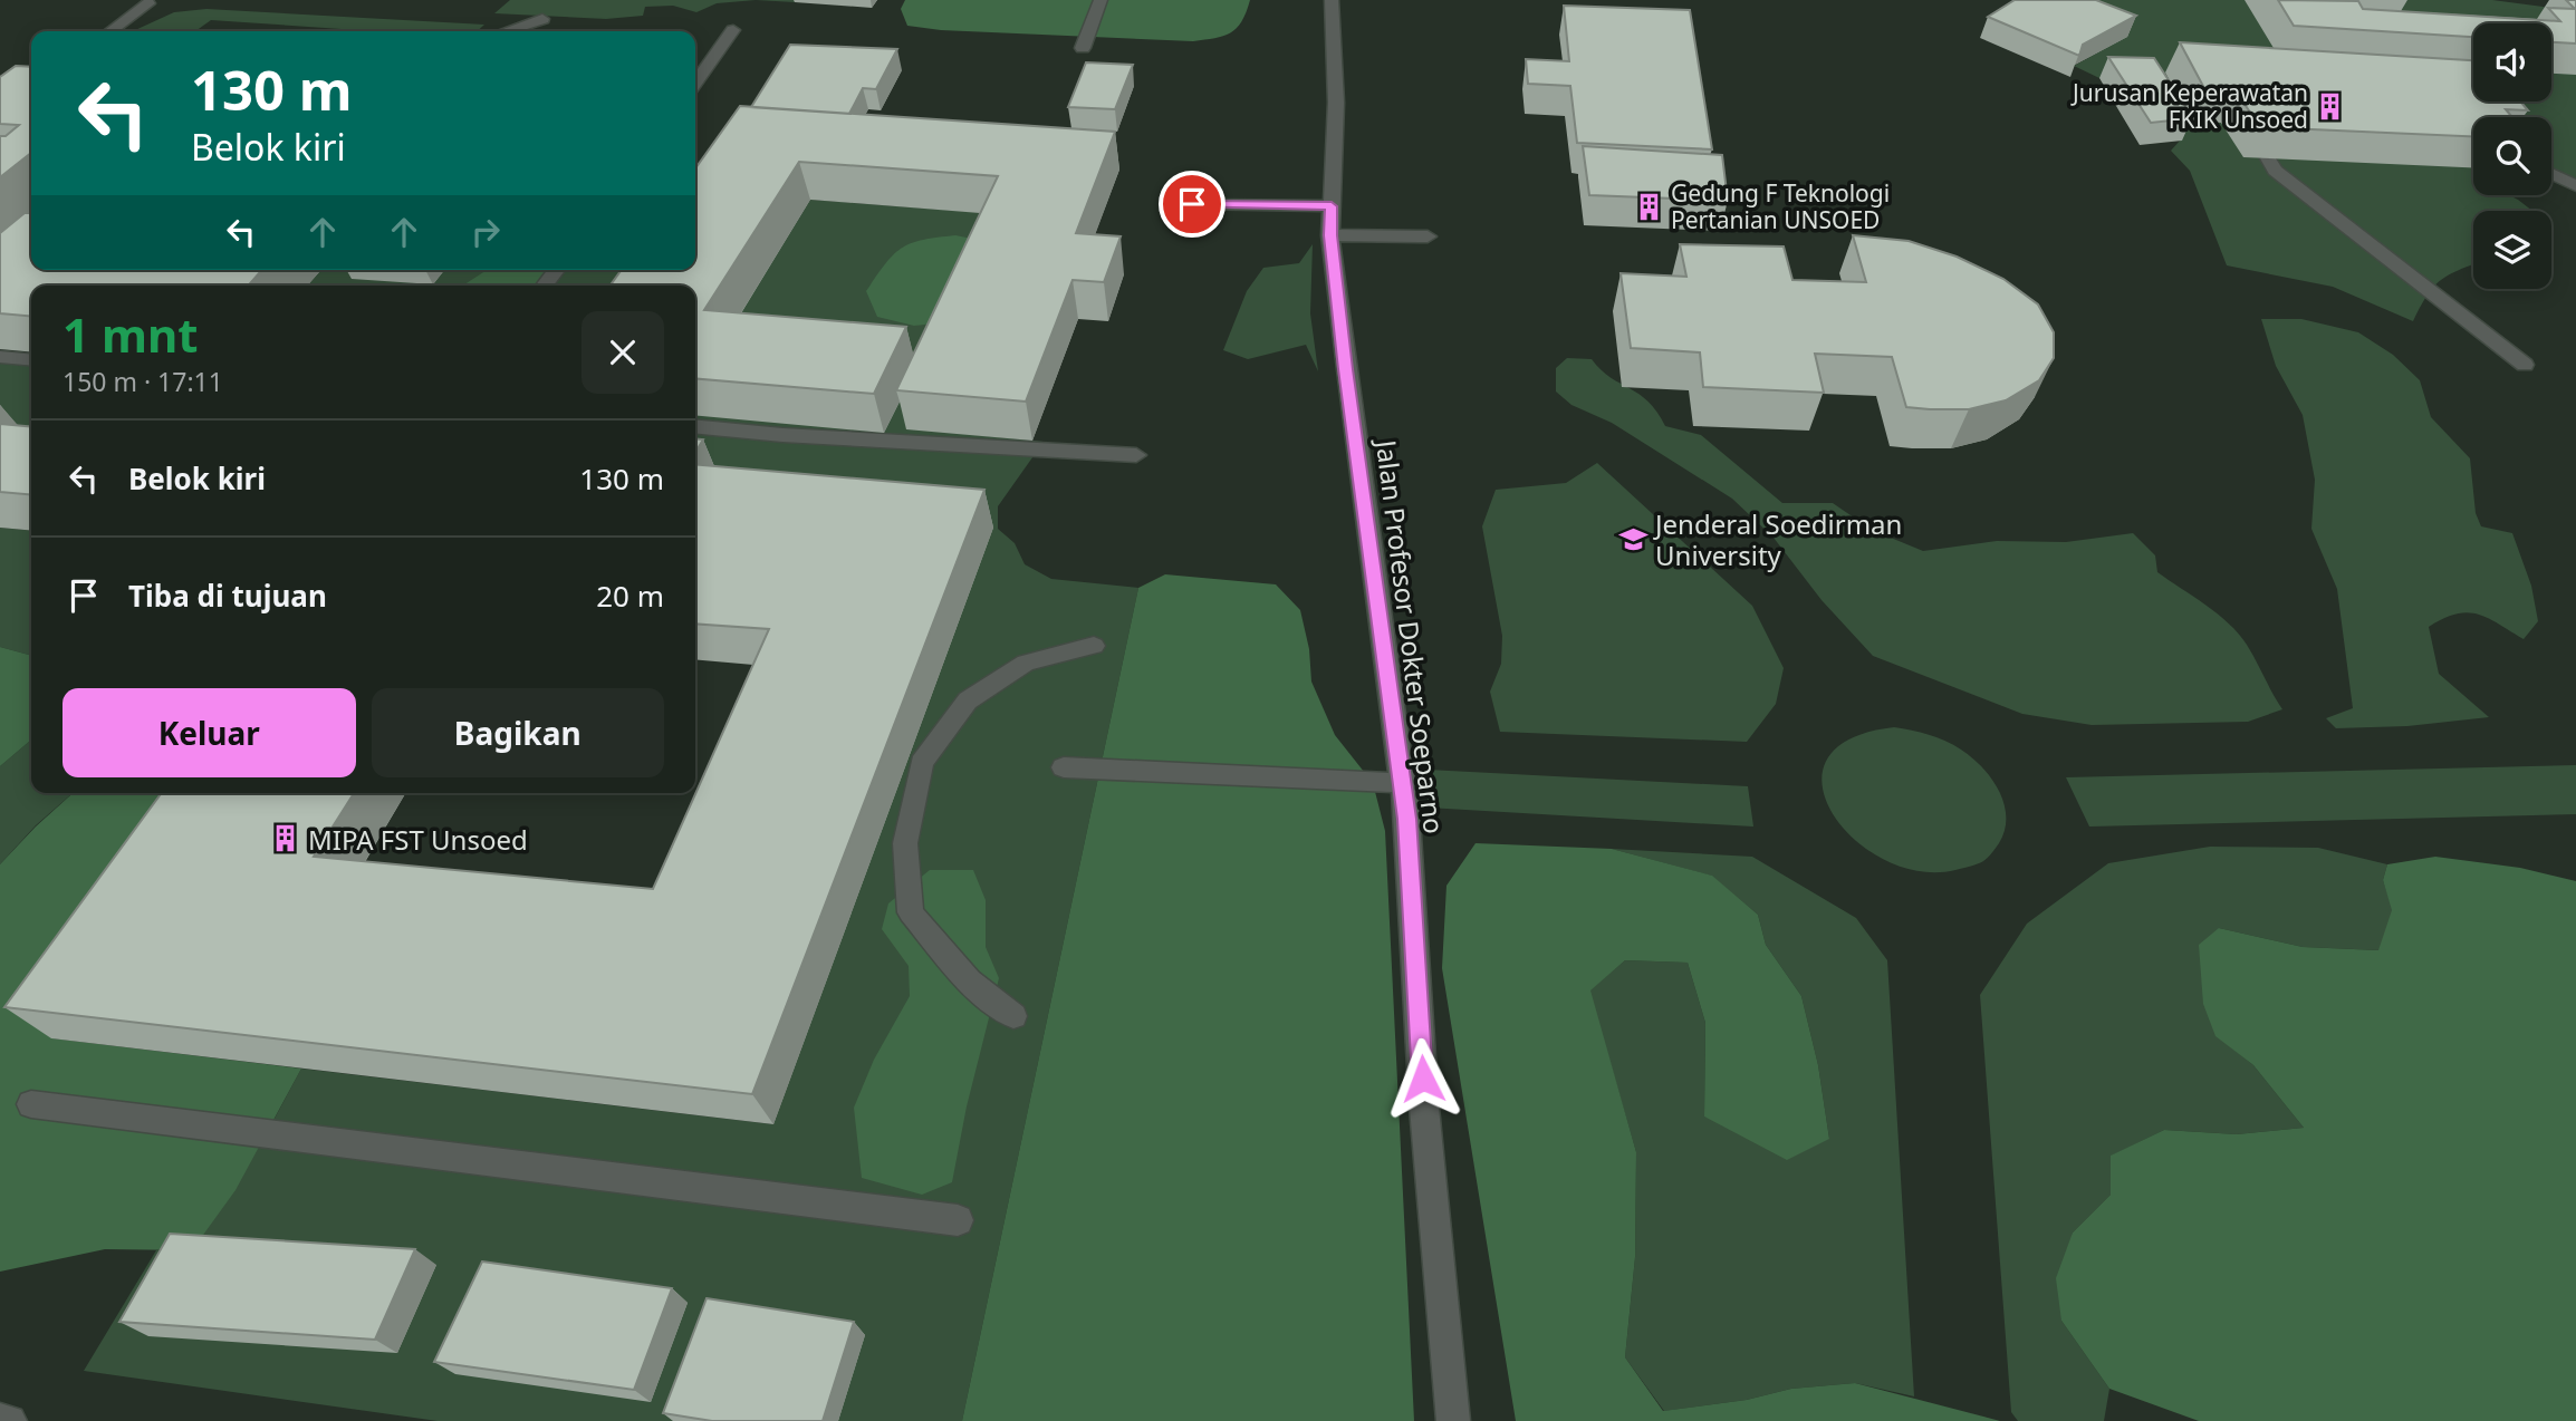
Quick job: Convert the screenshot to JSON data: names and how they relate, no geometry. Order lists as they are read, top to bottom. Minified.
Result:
{"streets":{"street":["Jalan Profesor Dokter Soeparno"]},"places":{"building":["Jurusan Keperawatan FKIK Unsoed","Gedung F Teknologi Pertanian UNSOED","MIPA FST Unsoed"],"school or university":["Jenderal Soedirman University"]},"page":{"turn":["130 m","Belok kiri"],"heading":["1 mnt","150 m · 17:11"],"list":[{"name":"Belok kiri","value":"130 m"},{"name":"Tiba di tujuan","value":"20 m"}],"buttons":["Keluar","Bagikan"]}}
